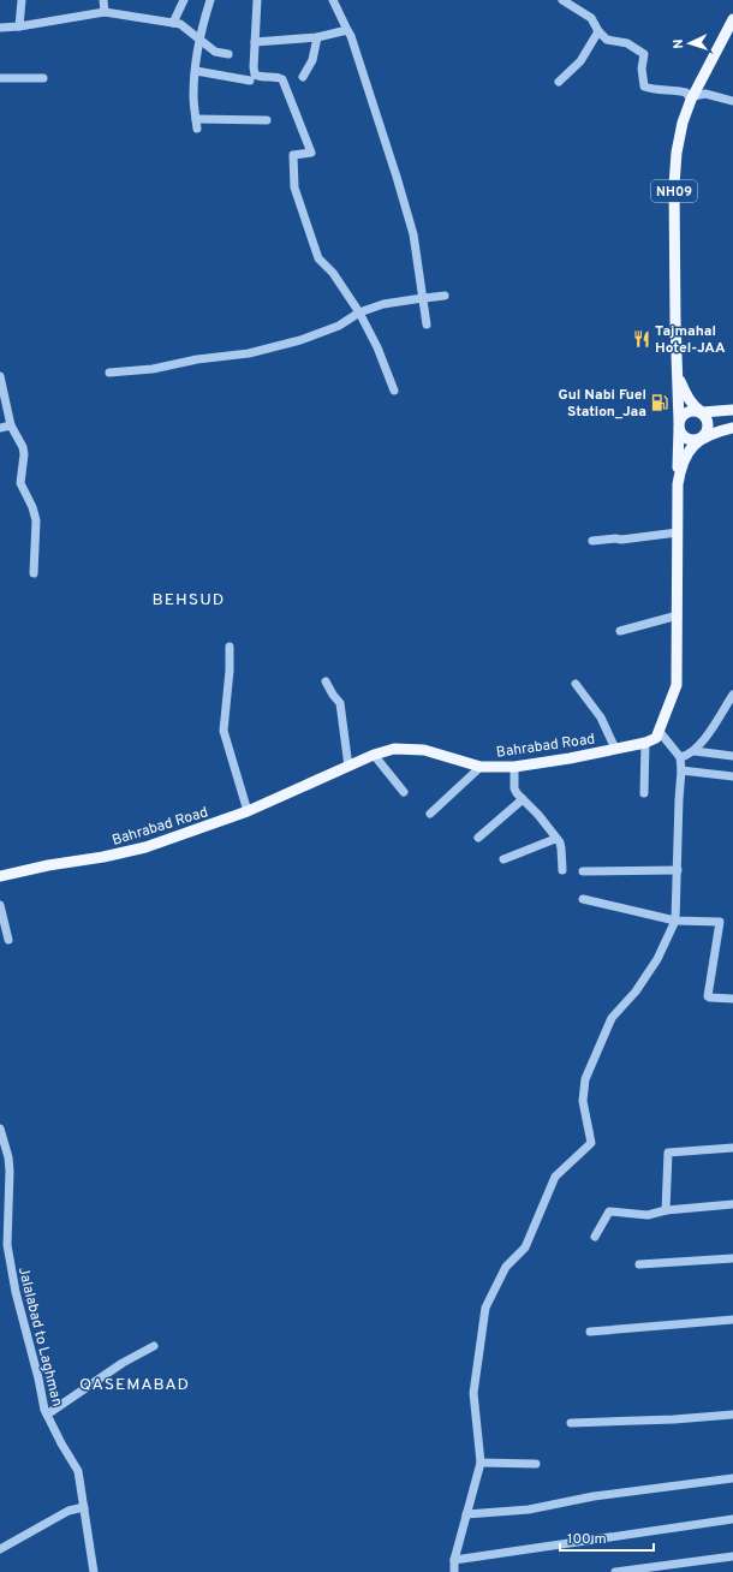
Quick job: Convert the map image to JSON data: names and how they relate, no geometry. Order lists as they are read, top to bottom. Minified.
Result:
{"streets":{"main road":["NH09","Bahrabad Road"],"street":["Jalalabad to Laghman"]},"districts":["BEHSUD","QASEMABAD"],"places":{"restaurant":["Tajmahal Hotel-JAA"],"fuel station":["Gul Nabi Fuel Station_Jaa"]},"scale_bar":"100 m","north":"left"}
